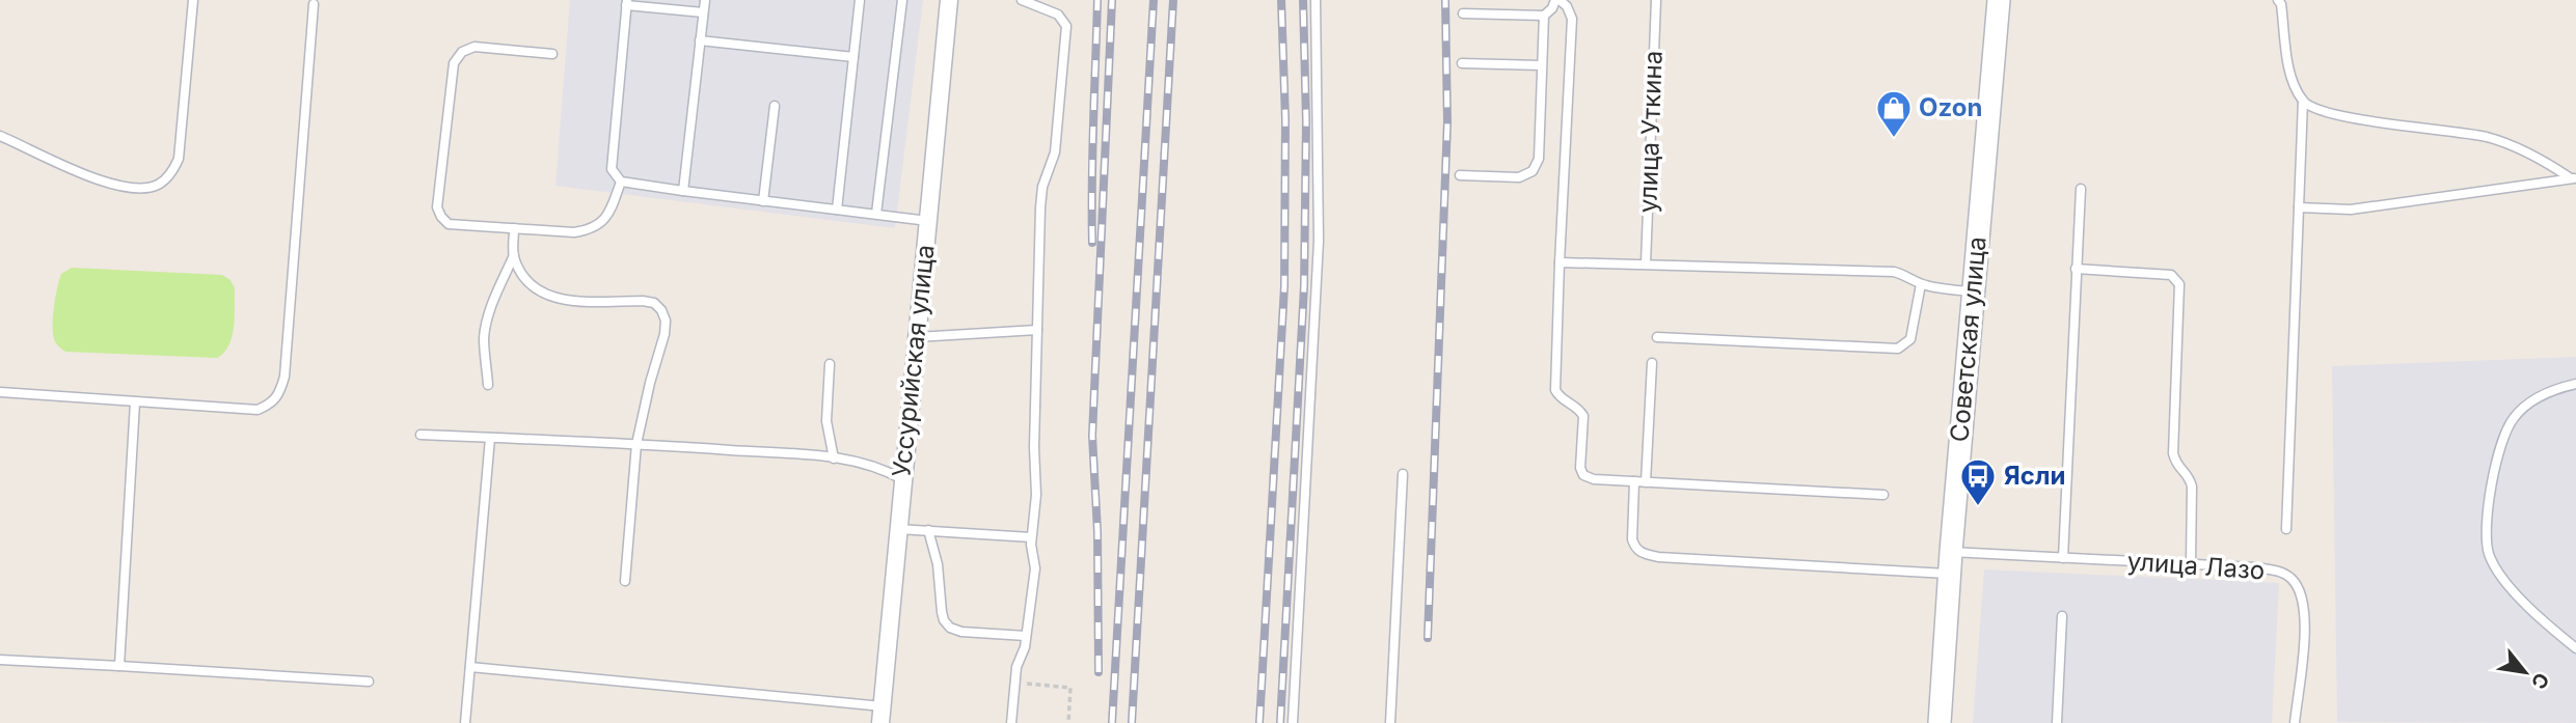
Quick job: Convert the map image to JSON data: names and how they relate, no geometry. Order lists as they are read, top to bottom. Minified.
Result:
{"streets":{"main road":["Советская улица"],"street":["Уссурийская улица"],"lane":["улица Уткина","улица Лазо"]},"crossings":[["Советская улица","улица Лазо"]],"places":{"shop":["Ozon"],"bus stop":["Ясли"]},"north":"bottom right"}
